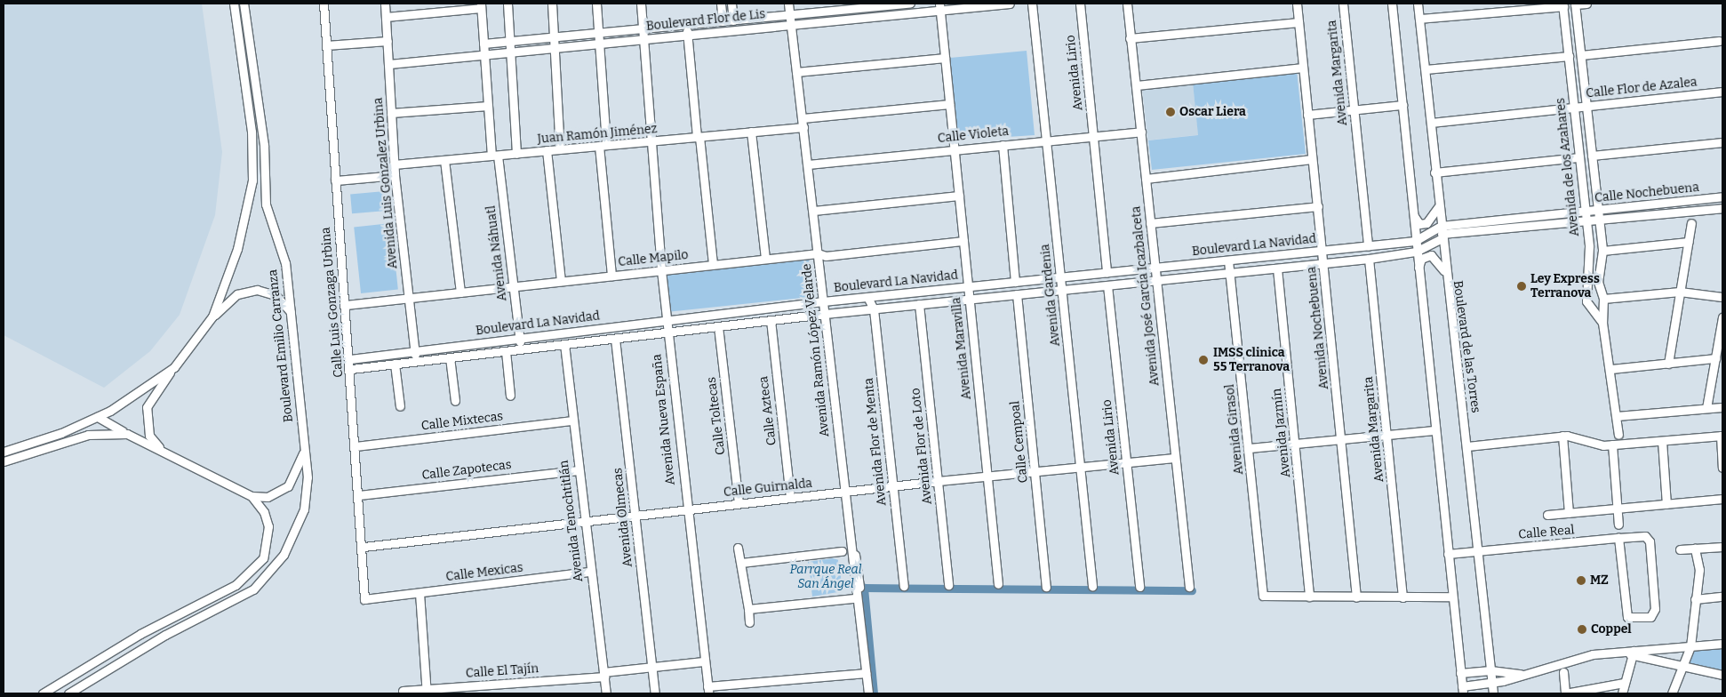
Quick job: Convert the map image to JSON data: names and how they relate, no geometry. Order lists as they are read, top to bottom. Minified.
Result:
{"streets":{"street":["Boulevard Flor de Lis","Avenida Lirio","Avenida Margarita","Calle Flor de Azalea","Juan Ramón Jiménez","Calle Violeta","Avenida de los Azahares","Avenida Luis Gonzalez Urbina","Calle Nochebuena","Boulevard La Navidad","Avenida Náhuatl","Calle Mapilo","Avenida Gardenia","Avenida José García Icazbalceta","Calle Luis Gonzaga Urbina","Avenida Nochebuena","Boulevard Emilio Carranza","Boulevard de las Torres","Avenida Maravilla","Avenida Ramón López Velarde","Calle Azteca","Calle Toltecas","Avenida Nueva España","Calle Mixtecas","Avenida Girasol","Avenida Jazmín","Avenida Flor de Menta","Calle Cempoal","Avenida Flor de Loto","Calle Zapotecas","Calle Guirnalda","Avenida Olmecas","Avenida Tenochtitlán","Calle Real","Calle Mexicas","Calle El Tajín"]},"crossings":[["Boulevard Flor de Lis","Avenida Luis Gonzalez Urbina"],["Boulevard Flor de Lis","Avenida Náhuatl"],["Boulevard Flor de Lis","Avenida Maravilla"],["Boulevard Flor de Lis","Avenida Ramón López Velarde"],["Boulevard Flor de Lis","Avenida Nueva España"],["Avenida Lirio","Calle Violeta"],["Avenida Lirio","Boulevard La Navidad"],["Avenida Lirio","Calle Guirnalda"],["Avenida Margarita","Boulevard La Navidad"],["Calle Flor de Azalea","Avenida de los Azahares"],["Calle Flor de Azalea","Boulevard de las Torres"],["Juan Ramón Jiménez","Avenida Luis Gonzalez Urbina"],["Juan Ramón Jiménez","Avenida Náhuatl"],["Juan Ramón Jiménez","Avenida Ramón López Velarde"],["Juan Ramón Jiménez","Avenida Nueva España"],["Calle Violeta","Avenida Gardenia"],["Calle Violeta","Avenida José García Icazbalceta"],["Calle Violeta","Avenida Maravilla"],["Calle Violeta","Avenida Ramón López Velarde"],["Avenida de los Azahares","Calle Nochebuena"],["Avenida Luis Gonzalez Urbina","Boulevard La Navidad"],["Avenida Luis Gonzalez Urbina","Calle Mapilo"],["Calle Nochebuena","Boulevard La Navidad"],["Calle Nochebuena","Boulevard de las Torres"],["Boulevard La Navidad","Avenida Náhuatl"],["Boulevard La Navidad","Avenida Gardenia"],["Boulevard La Navidad","Avenida José García Icazbalceta"],["Boulevard La Navidad","Calle Luis Gonzaga Urbina"],["Boulevard La Navidad","Avenida Nochebuena"],["Boulevard La Navidad","Boulevard de las Torres"],["Boulevard La Navidad","Avenida Maravilla"],["Boulevard La Navidad","Avenida Ramón López Velarde"],["Boulevard La Navidad","Calle Azteca"],["Boulevard La Navidad","Calle Toltecas"],["Boulevard La Navidad","Avenida Nueva España"],["Boulevard La Navidad","Avenida Girasol"],["Boulevard La Navidad","Avenida Jazmín"],["Boulevard La Navidad","Avenida Flor de Menta"],["Boulevard La Navidad","Calle Cempoal"],["Boulevard La Navidad","Avenida Flor de Loto"],["Boulevard La Navidad","Avenida Olmecas"],["Boulevard La Navidad","Avenida Tenochtitlán"],["Avenida Náhuatl","Calle Mapilo"],["Calle Mapilo","Calle Luis Gonzaga Urbina"],["Calle Mapilo","Avenida Maravilla"],["Calle Mapilo","Avenida Ramón López Velarde"],["Calle Mapilo","Avenida Nueva España"],["Avenida Gardenia","Calle Guirnalda"],["Avenida José García Icazbalceta","Calle Guirnalda"],["Calle Luis Gonzaga Urbina","Calle Mixtecas"],["Calle Luis Gonzaga Urbina","Calle Zapotecas"],["Calle Luis Gonzaga Urbina","Calle Guirnalda"],["Calle Luis Gonzaga Urbina","Calle Mexicas"],["Boulevard de las Torres","Calle Real"],["Avenida Maravilla","Calle Guirnalda"],["Avenida Ramón López Velarde","Calle Guirnalda"],["Calle Azteca","Calle Guirnalda"],["Calle Toltecas","Calle Guirnalda"],["Avenida Nueva España","Calle Guirnalda"],["Avenida Nueva España","Calle El Tajín"],["Calle Mixtecas","Avenida Tenochtitlán"],["Avenida Girasol","Avenida Jazmín"],["Avenida Flor de Menta","Calle Guirnalda"],["Calle Cempoal","Calle Guirnalda"],["Avenida Flor de Loto","Calle Guirnalda"],["Calle Zapotecas","Avenida Tenochtitlán"],["Calle Guirnalda","Avenida Olmecas"],["Calle Guirnalda","Avenida Tenochtitlán"],["Avenida Olmecas","Calle El Tajín"],["Avenida Tenochtitlán","Calle Mexicas"],["Avenida Tenochtitlán","Calle El Tajín"]],"parks":["Parrque Real San Ángel"],"places":["Oscar Liera","Ley Express Terranova","IMSS clinica 55 Terranova","MZ","Coppel"]}
